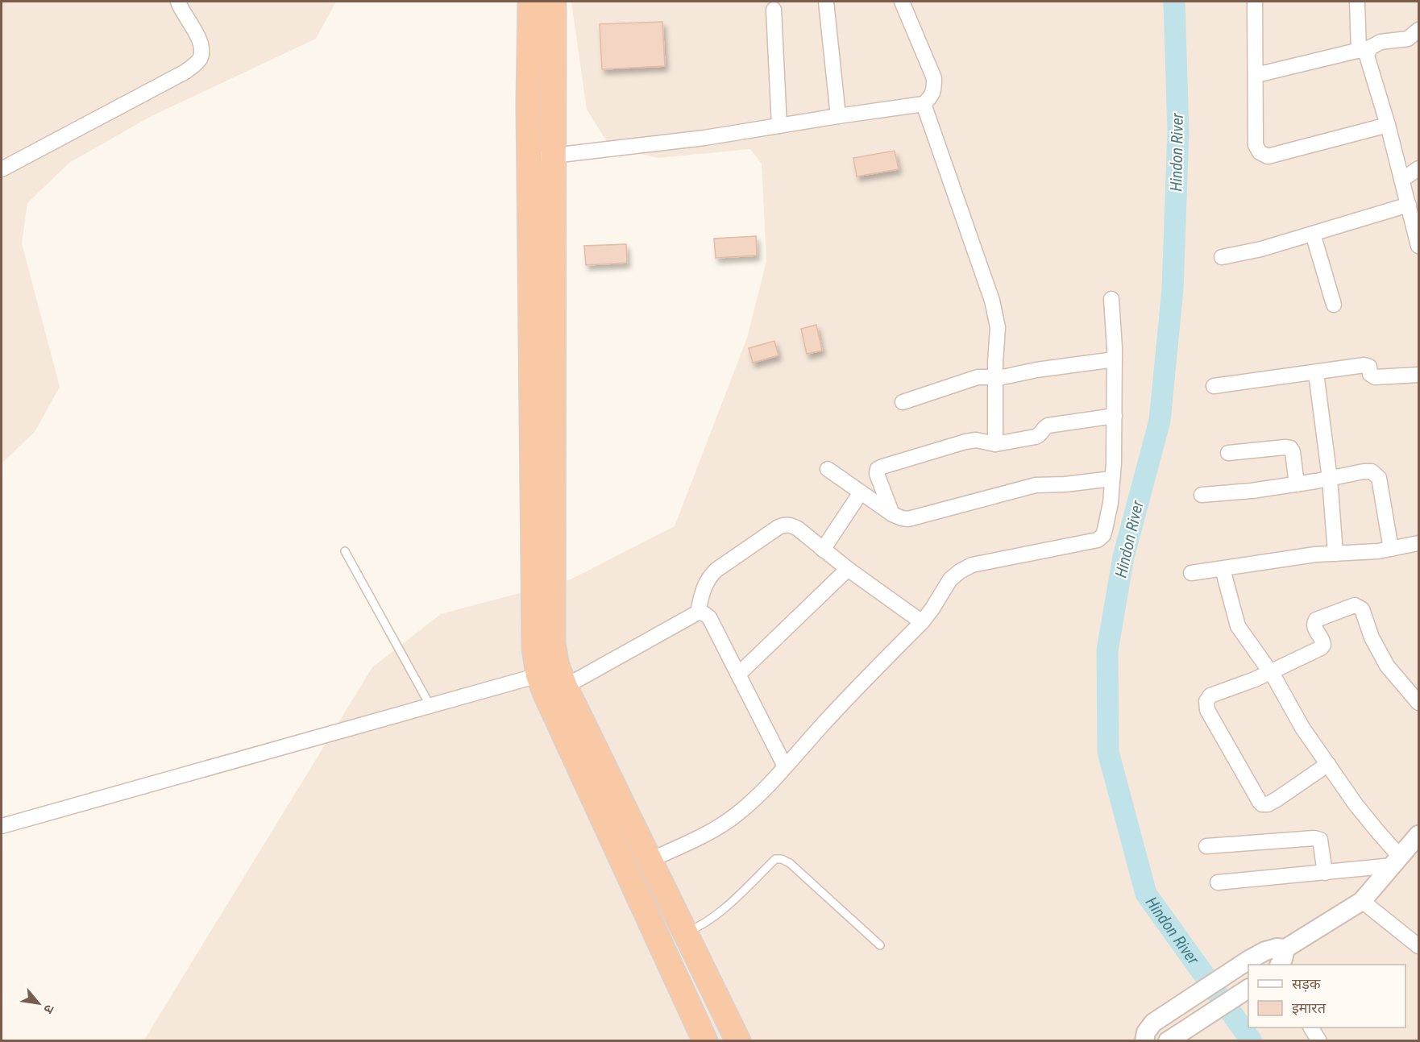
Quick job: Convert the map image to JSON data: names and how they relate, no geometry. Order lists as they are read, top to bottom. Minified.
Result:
{"water":["Hindon River"],"legend":["सड़क","इमारत"],"north":"bottom right"}
